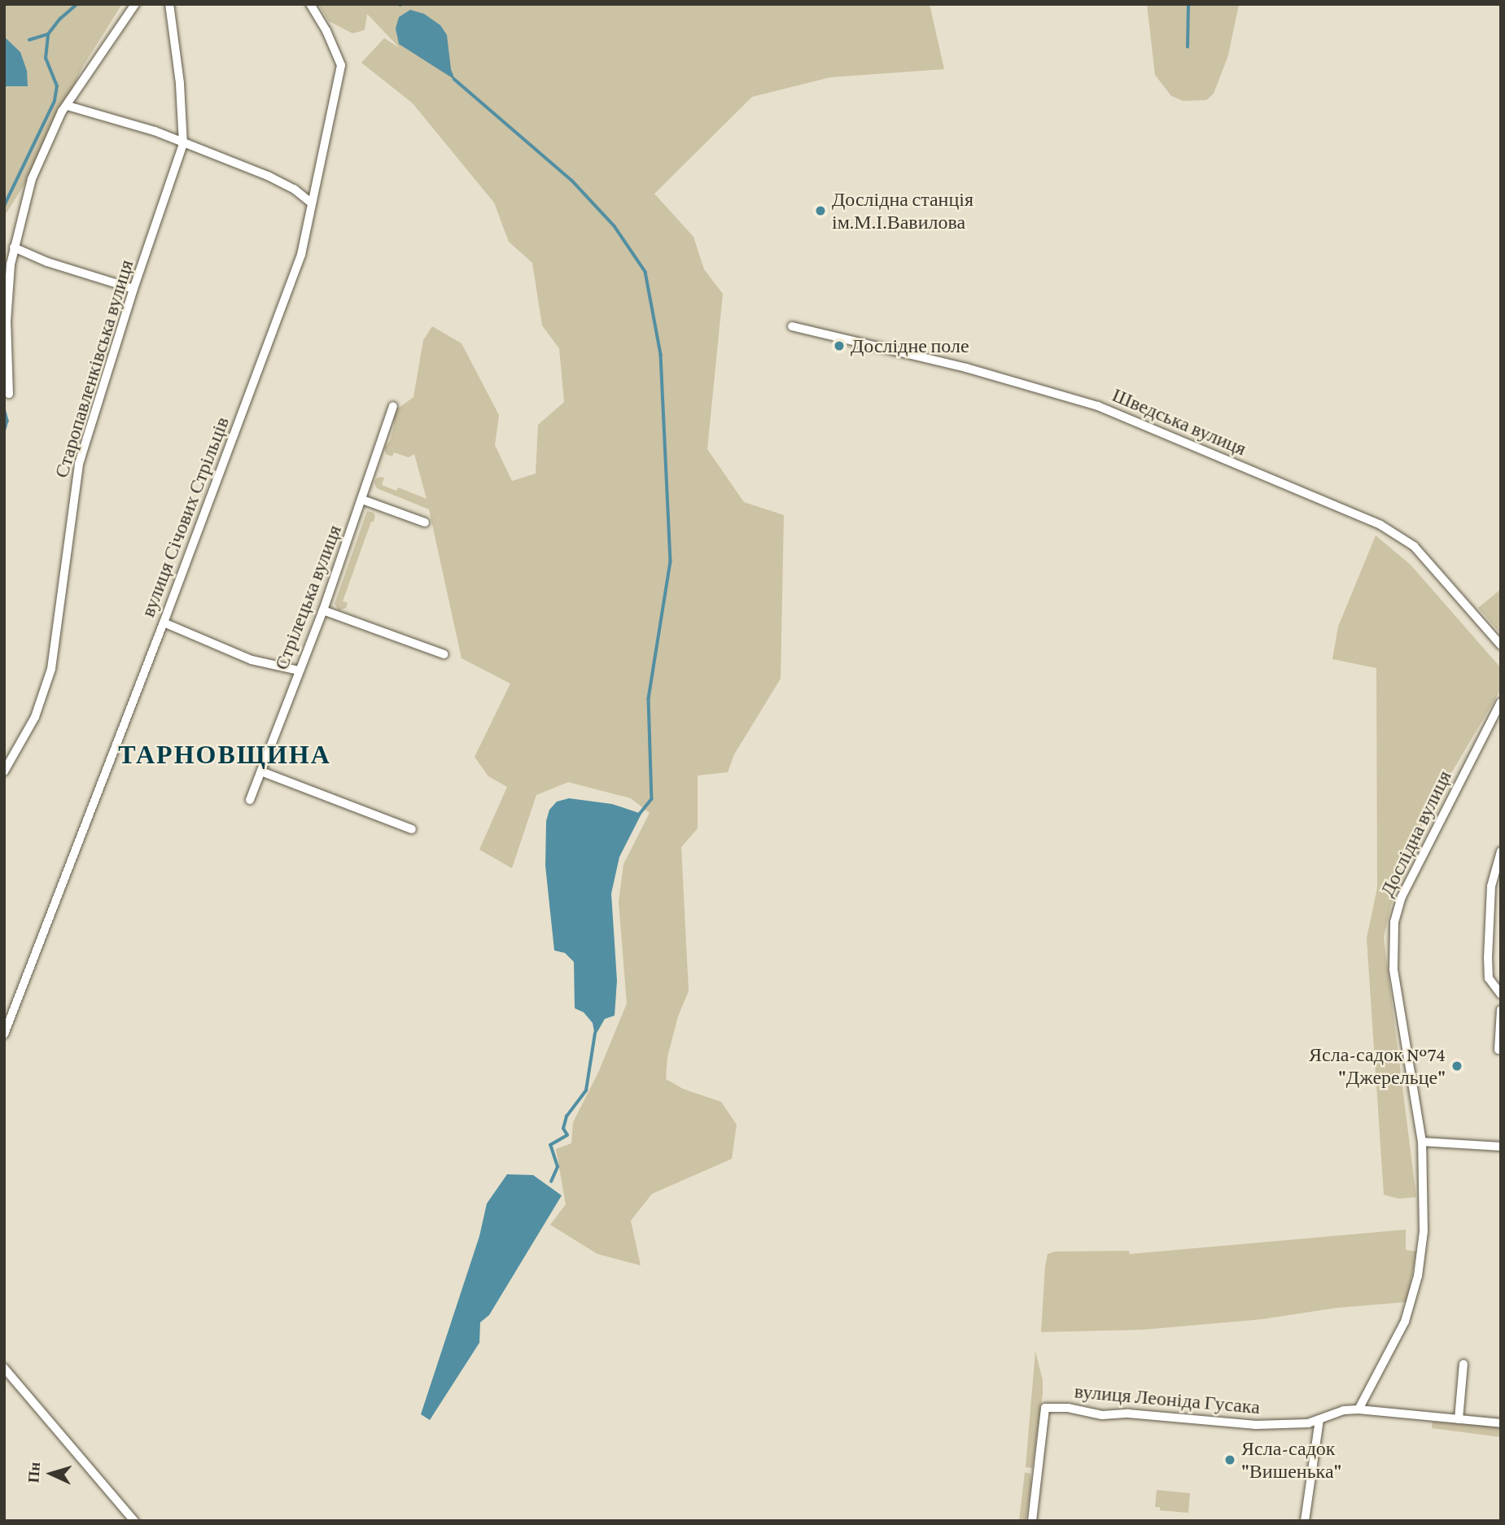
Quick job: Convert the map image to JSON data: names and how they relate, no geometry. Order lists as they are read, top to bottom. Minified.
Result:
{"streets":{"street":["Старопавленківська вулиця","Шведська вулиця","вулиця Січових Стрільців","Стрілецька вулиця","Дослідна вулиця","вулиця Леоніда Гусака"]},"districts":["ТАРНОВЩИНА"],"places":["Дослідна станція ім.М.І.Вавилова","Дослідне поле","Ясла-садок №74 \"Джерельце\"","Ясла-садок \"Вишенька\""],"north":"left"}
